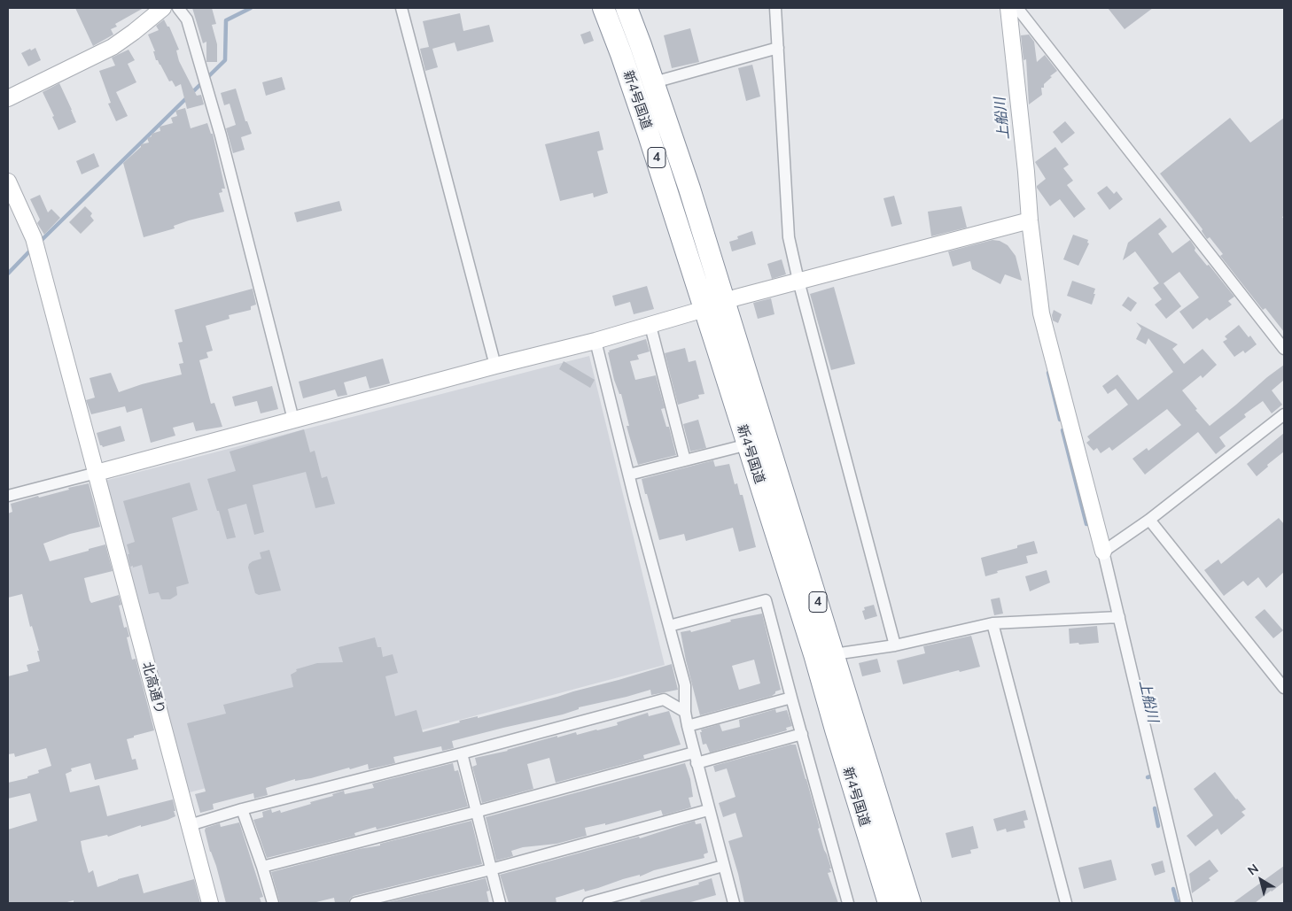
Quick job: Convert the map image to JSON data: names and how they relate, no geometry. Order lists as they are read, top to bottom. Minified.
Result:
{"streets":{"highway":["新4号国道","4"],"street":["北高通り"]},"water":["上船川"],"north":"top left"}
